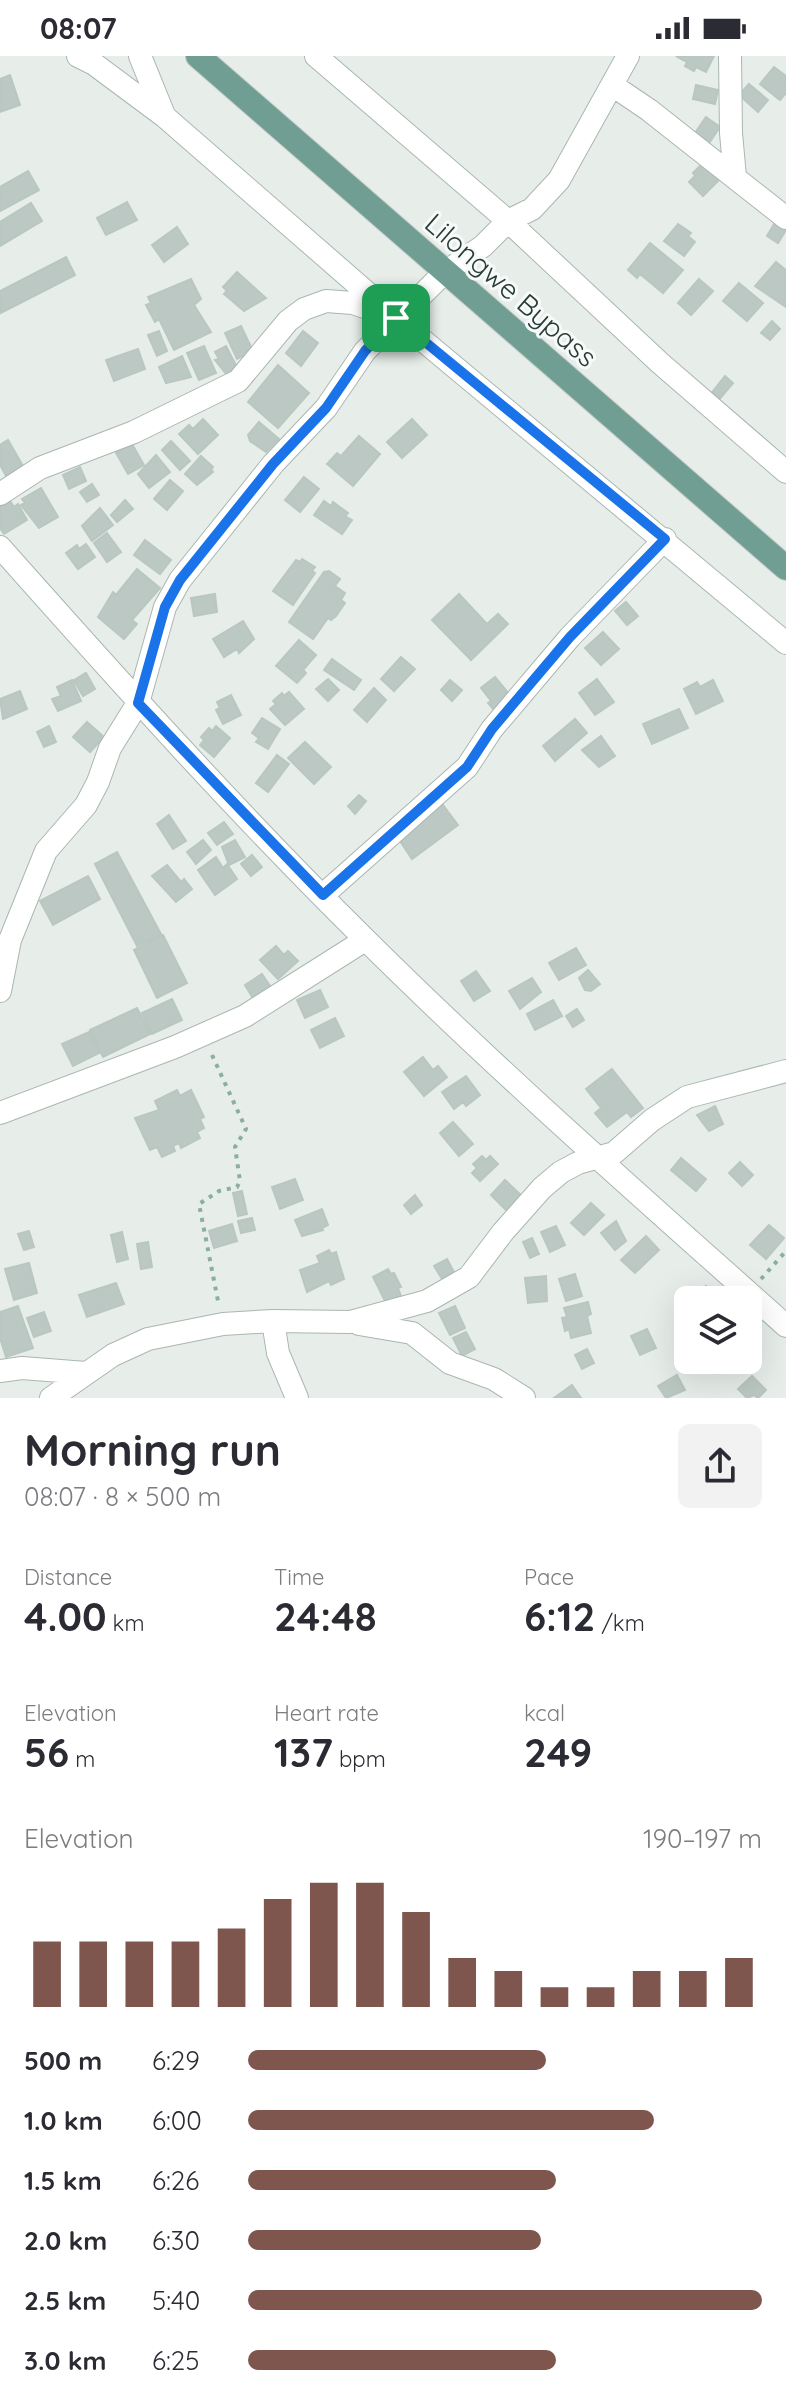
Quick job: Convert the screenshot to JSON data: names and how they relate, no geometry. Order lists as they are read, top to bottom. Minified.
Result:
{"streets":{"main road":["Lilongwe Bypass"]},"page":{"status":"08:07","heading":["Morning run","08:07 · 8 × 500 m"],"stats":[["Distance","4.00 km"],["Time","24:48"],["Pace","6:12 /km"],["Elevation","56 m"],["Heart rate","137 bpm"],["kcal","249"]],"chart":["Elevation","190–197 m"],"list":[{"name":"500 m","note":"6:29"},{"name":"1.0 km","note":"6:00"},{"name":"1.5 km","note":"6:26"},{"name":"2.0 km","note":"6:30"},{"name":"2.5 km","note":"5:40"},{"name":"3.0 km","note":"6:25"}]}}
